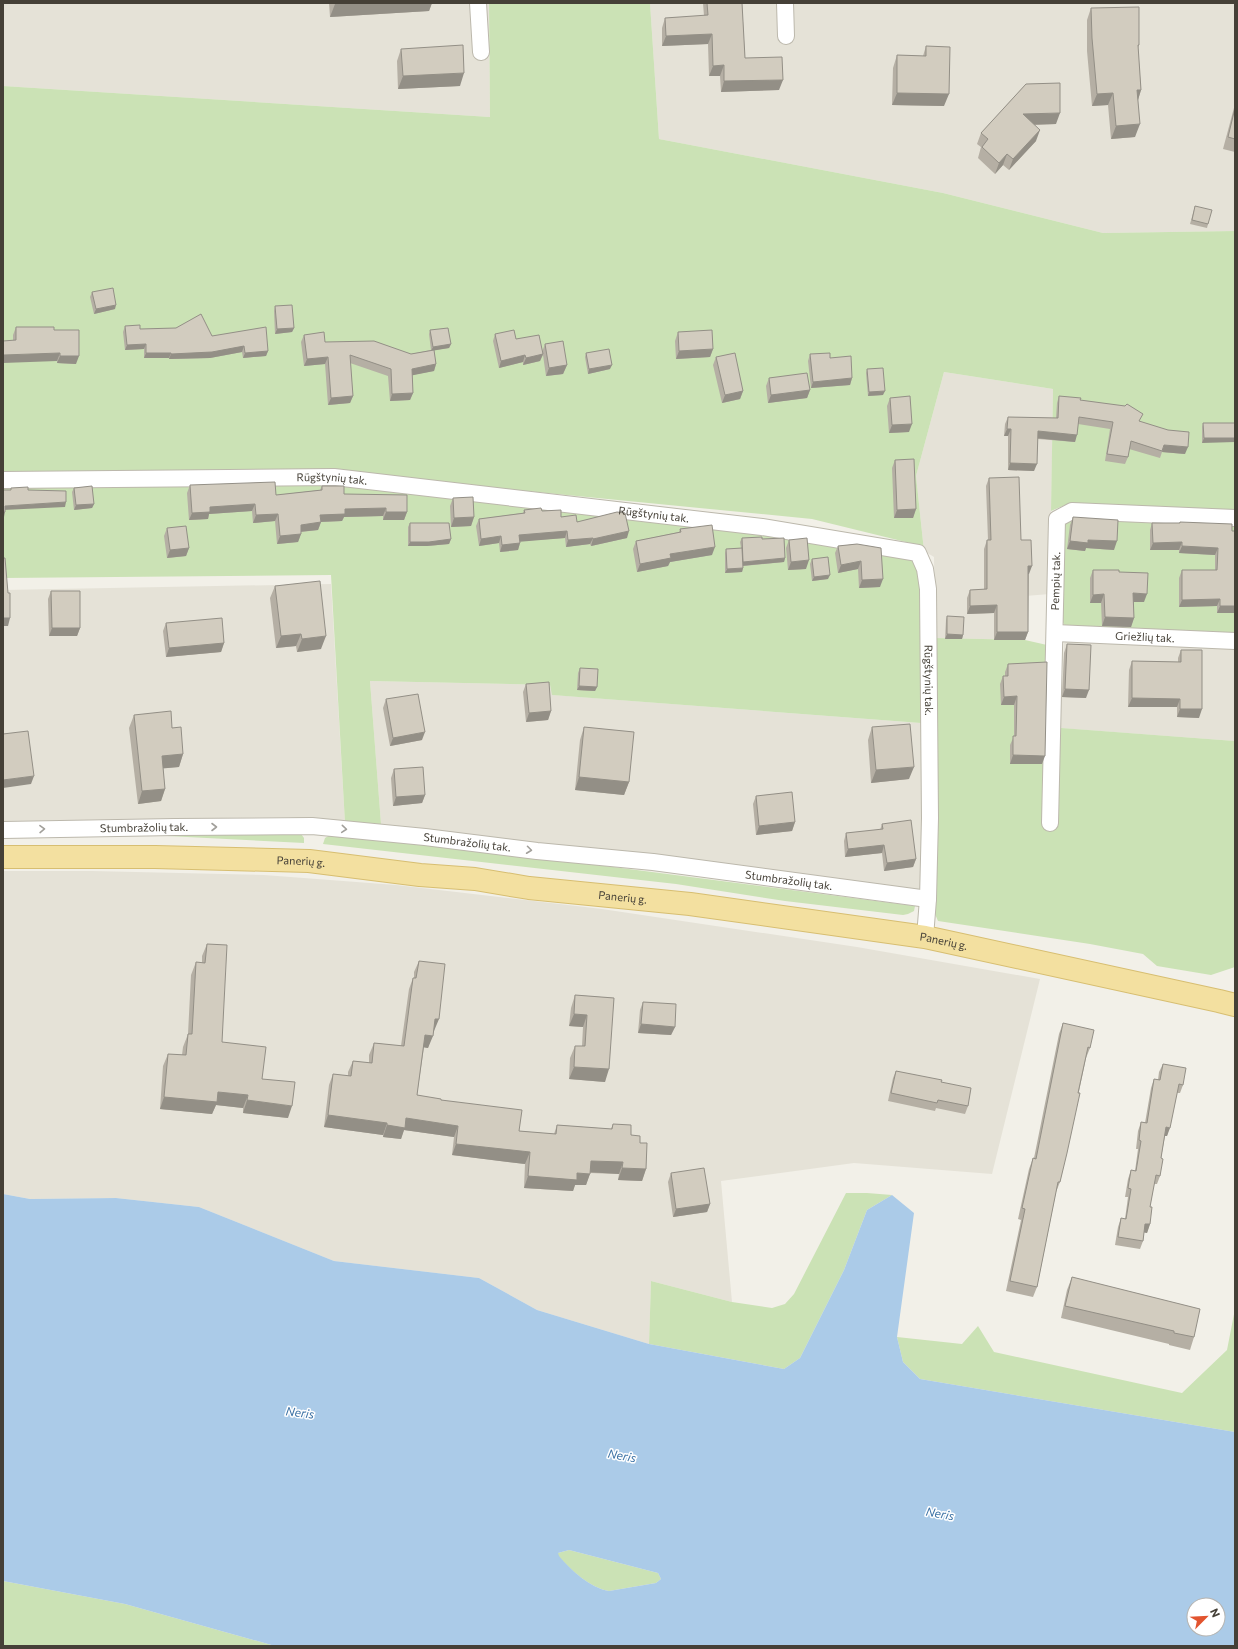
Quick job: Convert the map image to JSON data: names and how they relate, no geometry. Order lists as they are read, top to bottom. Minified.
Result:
{"streets":{"main road":["Panerių g."],"street":["Rūgštynių tak.","Pempių tak.","Griežlių tak.","Stumbražolių tak."]},"crossings":[["Rūgštynių tak.","Stumbražolių tak."],["Rūgštynių tak.","Panerių g."],["Pempių tak.","Griežlių tak."]],"one_way":["Stumbražolių tak."],"water":["Neris"],"north":"top right"}
